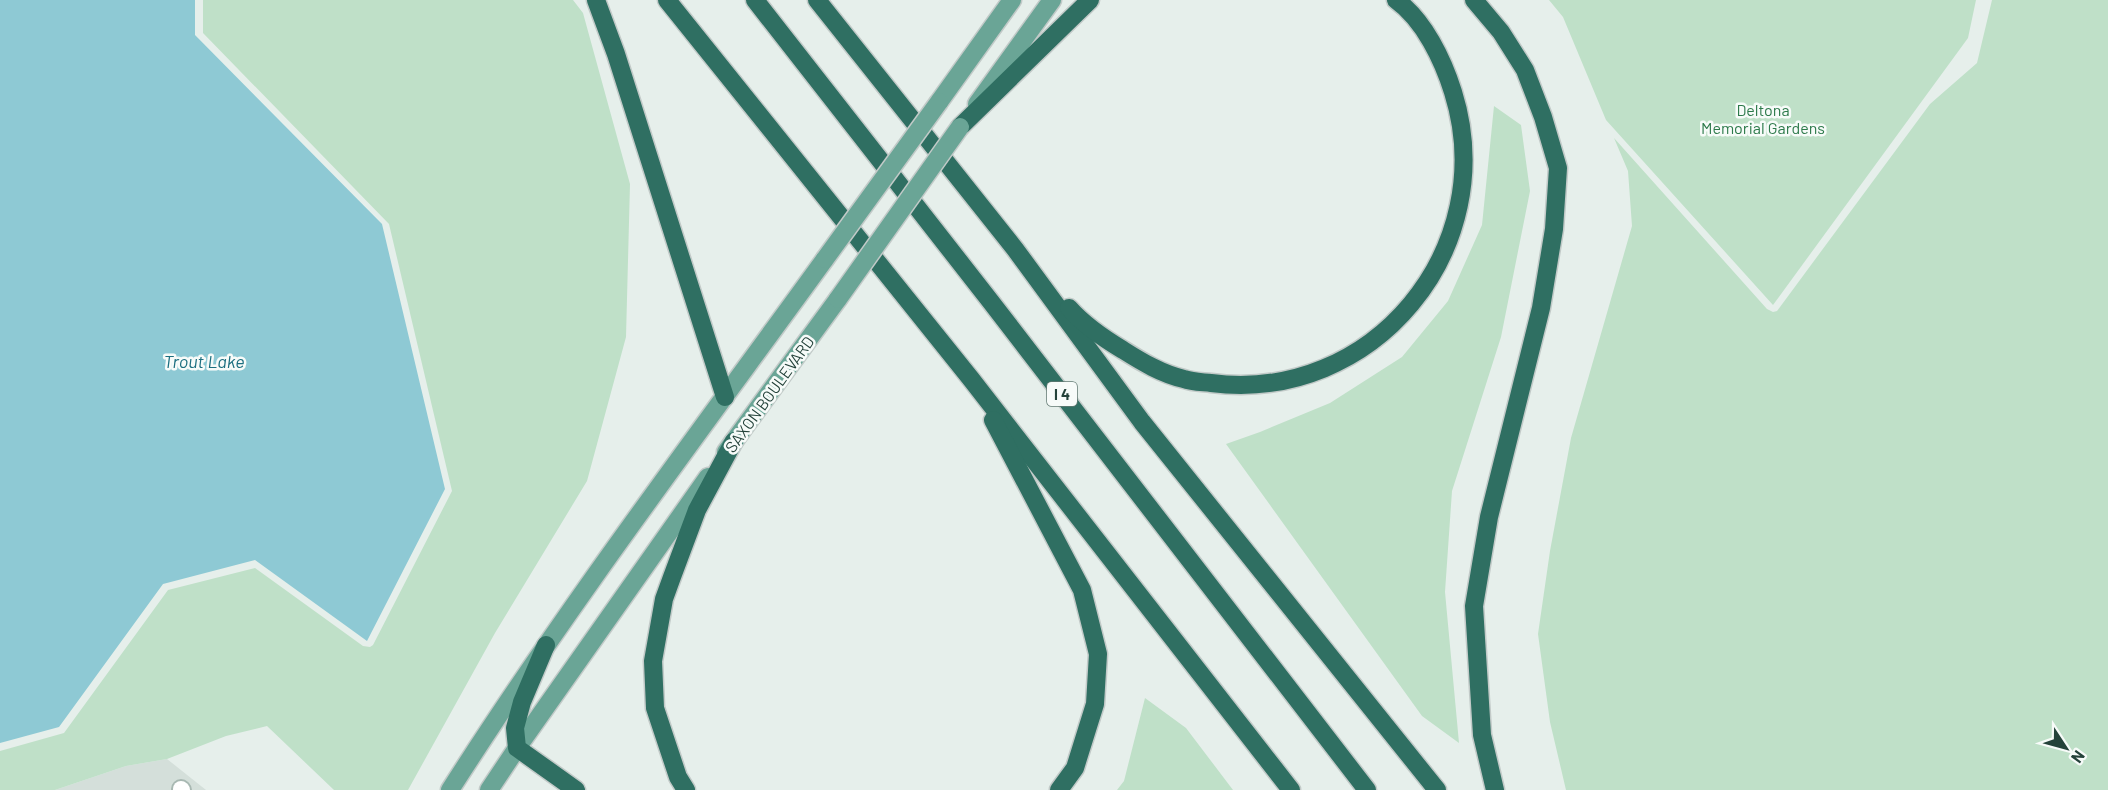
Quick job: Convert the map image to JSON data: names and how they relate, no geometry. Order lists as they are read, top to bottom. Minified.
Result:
{"streets":{"highway":["I 4"],"main road":["SAXON BOULEVARD"]},"water":["Trout Lake"],"parks":["Deltona Memorial Gardens"],"north":"bottom right"}
